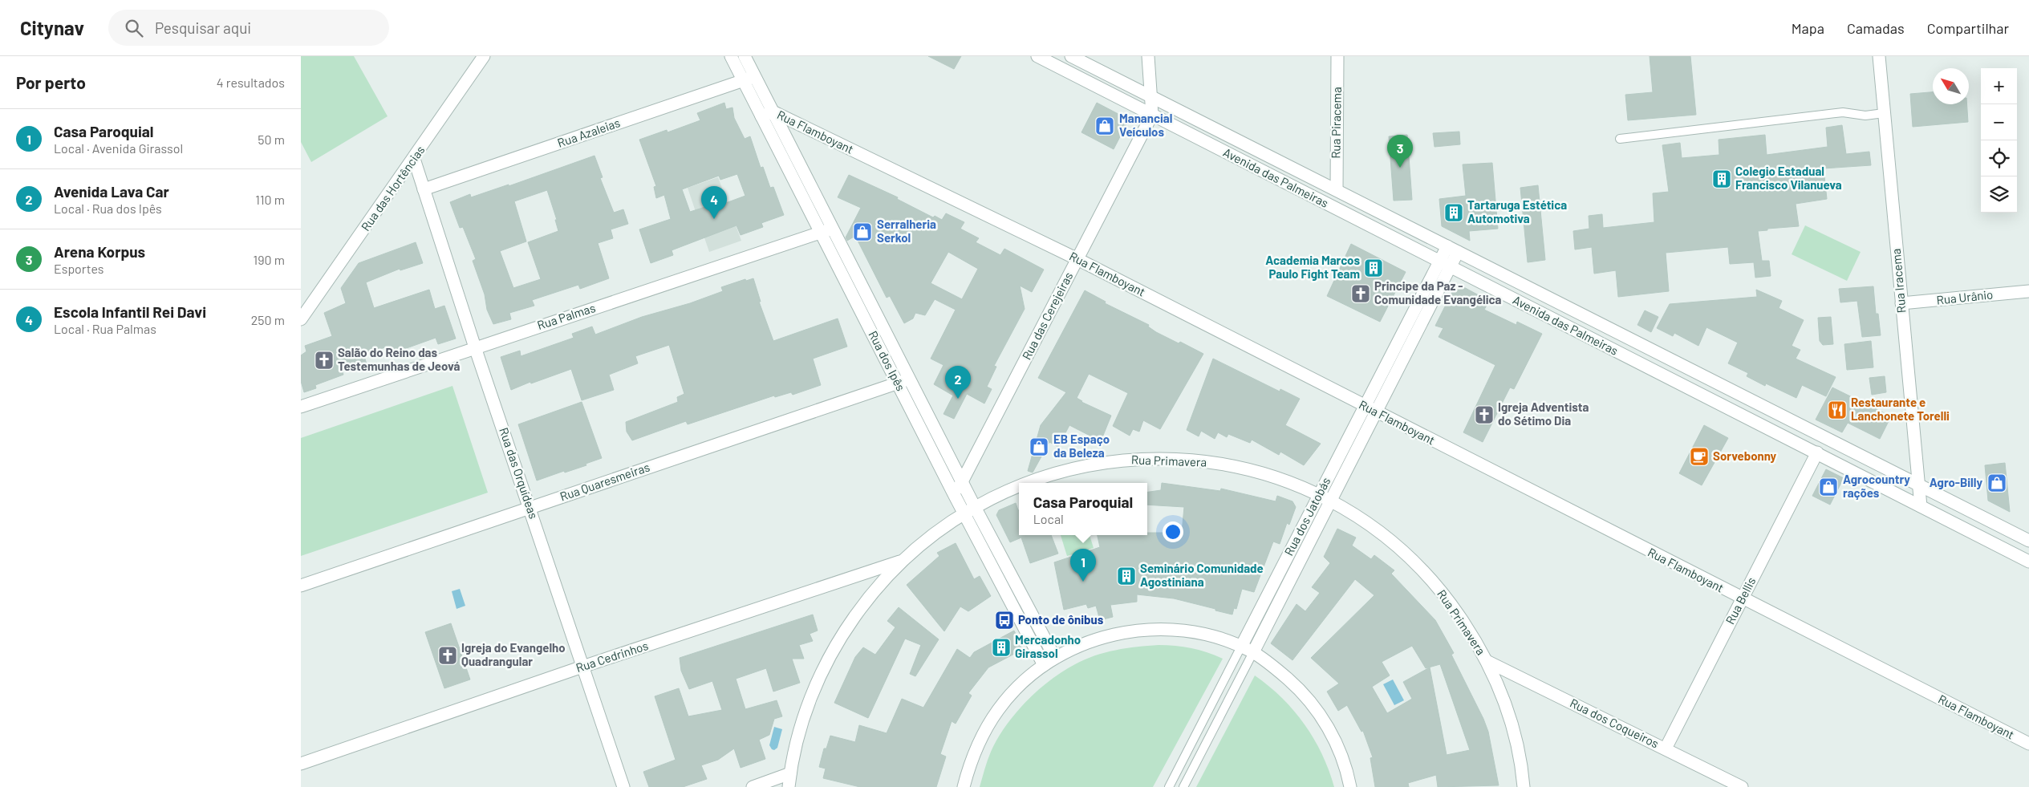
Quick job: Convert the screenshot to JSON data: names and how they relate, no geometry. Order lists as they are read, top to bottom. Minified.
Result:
{"streets":{"street":["Rua Piracema","Rua Flamboyant","Rua Azaleias","Avenida das Palmeiras","Rua das Hortências","Rua Iracema","Rua Urânio","Rua das Cerejeiras","Rua Palmas","Rua dos Ipês","Rua Primavera","Rua das Orquídeas","Rua Quaresmeiras","Rua dos Jatobás","Rua Bellis","Rua Cedrinhos","Rua dos Coqueiros"]},"crossings":[["Rua Piracema","Avenida das Palmeiras"],["Rua Flamboyant","Rua das Cerejeiras"],["Rua Flamboyant","Rua dos Ipês"],["Rua Flamboyant","Rua dos Jatobás"],["Rua Flamboyant","Rua Bellis"],["Rua Azaleias","Rua dos Ipês"],["Rua Azaleias","Rua das Orquídeas"],["Avenida das Palmeiras","Rua Iracema"],["Avenida das Palmeiras","Rua das Cerejeiras"],["Avenida das Palmeiras","Rua dos Jatobás"],["Avenida das Palmeiras","Rua Bellis"],["Rua das Hortências","Rua das Orquídeas"],["Rua Iracema","Rua Urânio"],["Rua das Cerejeiras","Rua dos Ipês"],["Rua Palmas","Rua dos Ipês"],["Rua Palmas","Rua das Orquídeas"],["Rua dos Ipês","Rua Primavera"],["Rua dos Ipês","Rua Quaresmeiras"],["Rua Primavera","Rua dos Jatobás"],["Rua Primavera","Rua Cedrinhos"],["Rua Primavera","Rua dos Coqueiros"],["Rua das Orquídeas","Rua Quaresmeiras"],["Rua das Orquídeas","Rua Cedrinhos"],["Rua Bellis","Rua dos Coqueiros"]],"places":{"shop":["Manancial Veículos","Serralheria Serkol","EB Espaço da Beleza","Agro-Billy","Agrocountry rações"],"building":["Colegio Estadual Francisco Vilanueva","Tartaruga Estética Automotiva","Academia Marcos Paulo Fight Team","Seminário Comunidade Agostiniana","Mercadonho Girassol"],"church":["Principe da Paz - Comunidade Evangélica","Salão do Reino das Testemunhas de Jeová","Igreja Adventista do Sétimo Dia","Igreja do Evangelho Quadrangular"],"restaurant":["Restaurante e Lanchonete Torelli"],"cafe":["Sorvebonny"],"bus stop":["Ponto de ônibus"]},"north":"top left","page":{"header":"Citynav","search":"Pesquisar aqui","nav":["Mapa","Camadas","Compartilhar"],"heading":["Por perto","4 resultados"],"map_buttons":["+","−"],"list":[{"mark":"1","name":"Casa Paroquial","note":"Local · Avenida Girassol","value":"50 m"},{"mark":"2","name":"Avenida Lava Car","note":"Local · Rua dos Ipês","value":"110 m"},{"mark":"3","name":"Arena Korpus","note":"Esportes","value":"190 m"},{"mark":"4","name":"Escola Infantil Rei Davi","note":"Local · Rua Palmas","value":"250 m"}],"pins":["3","4","2","1"],"popup":["Casa Paroquial","Local"]}}
